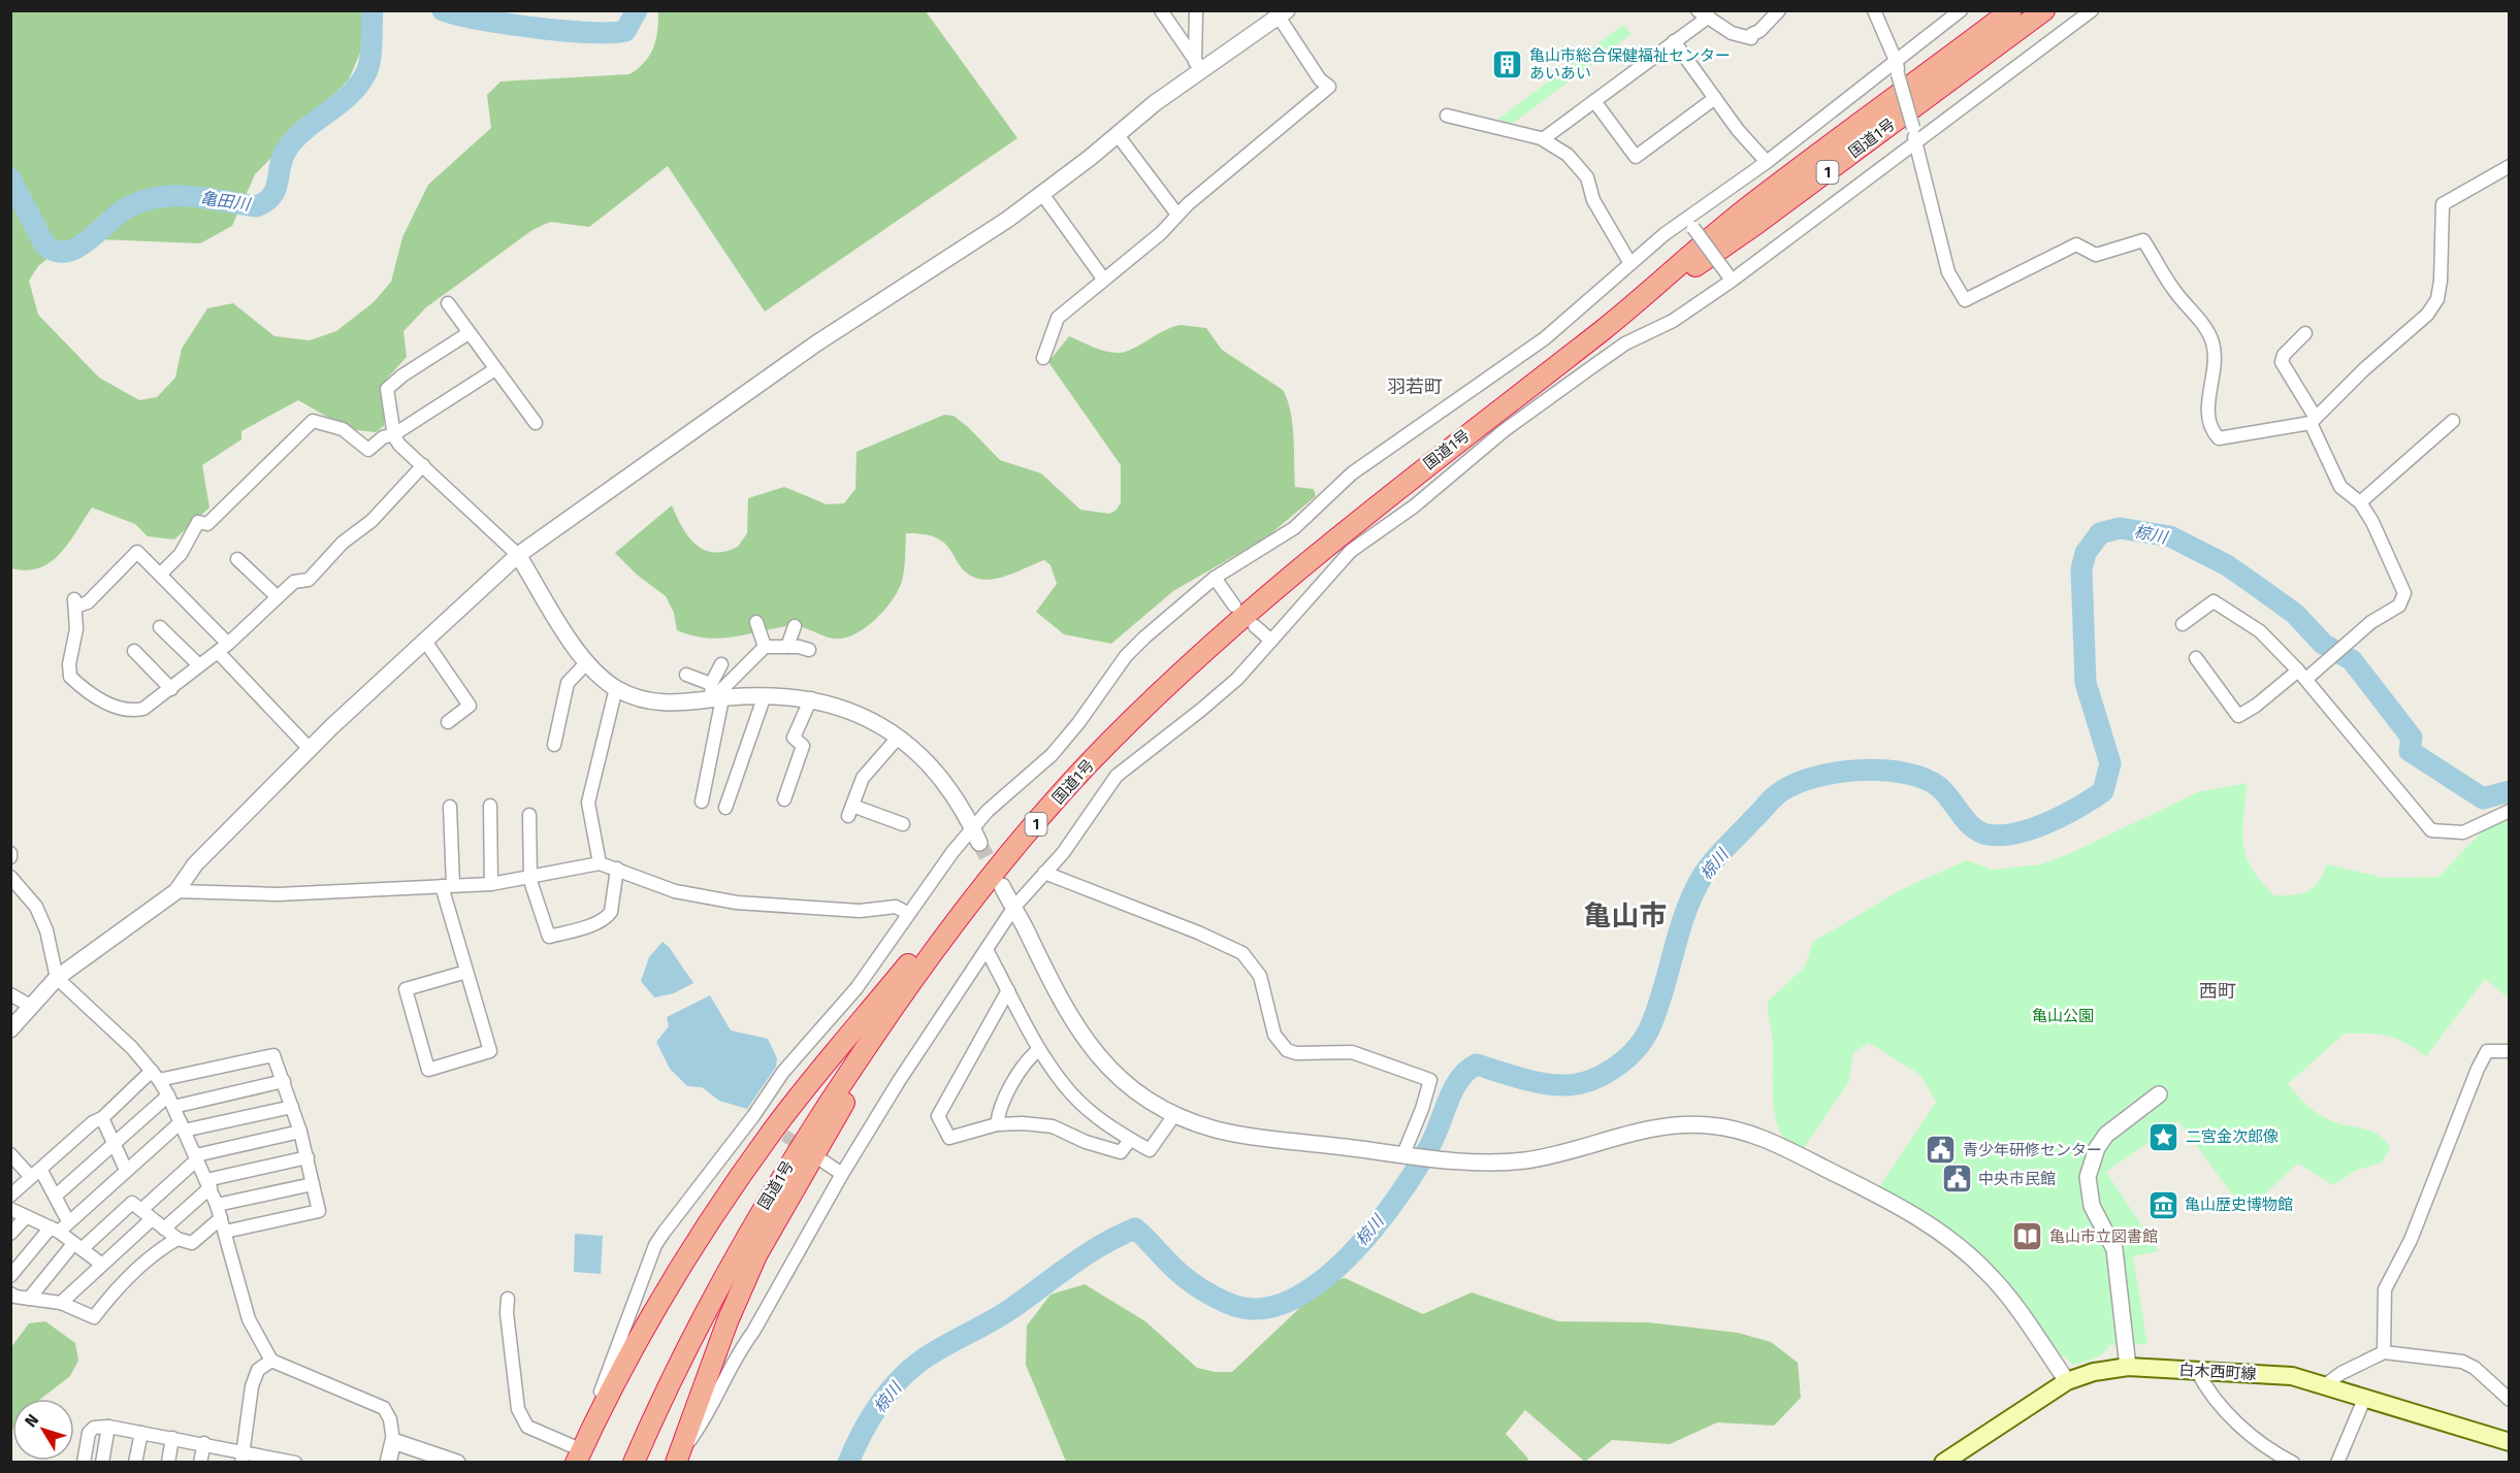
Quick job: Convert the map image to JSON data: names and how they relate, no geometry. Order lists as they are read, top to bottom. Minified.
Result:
{"streets":{"highway":["国道1号","1"],"main road":["白木西町線"]},"crossings":[["国道1号","1"]],"districts":["羽若町","亀山市","西町"],"water":["亀田川","椋川"],"parks":["亀山公園"],"places":{"building":["亀山市総合保健福祉センター あいあい"],"place":["二宮金次郎像"],"public building":["青少年研修センター","中央市民館"],"museum":["亀山歴史博物館"],"library":["亀山市立図書館"]},"north":"top left"}
